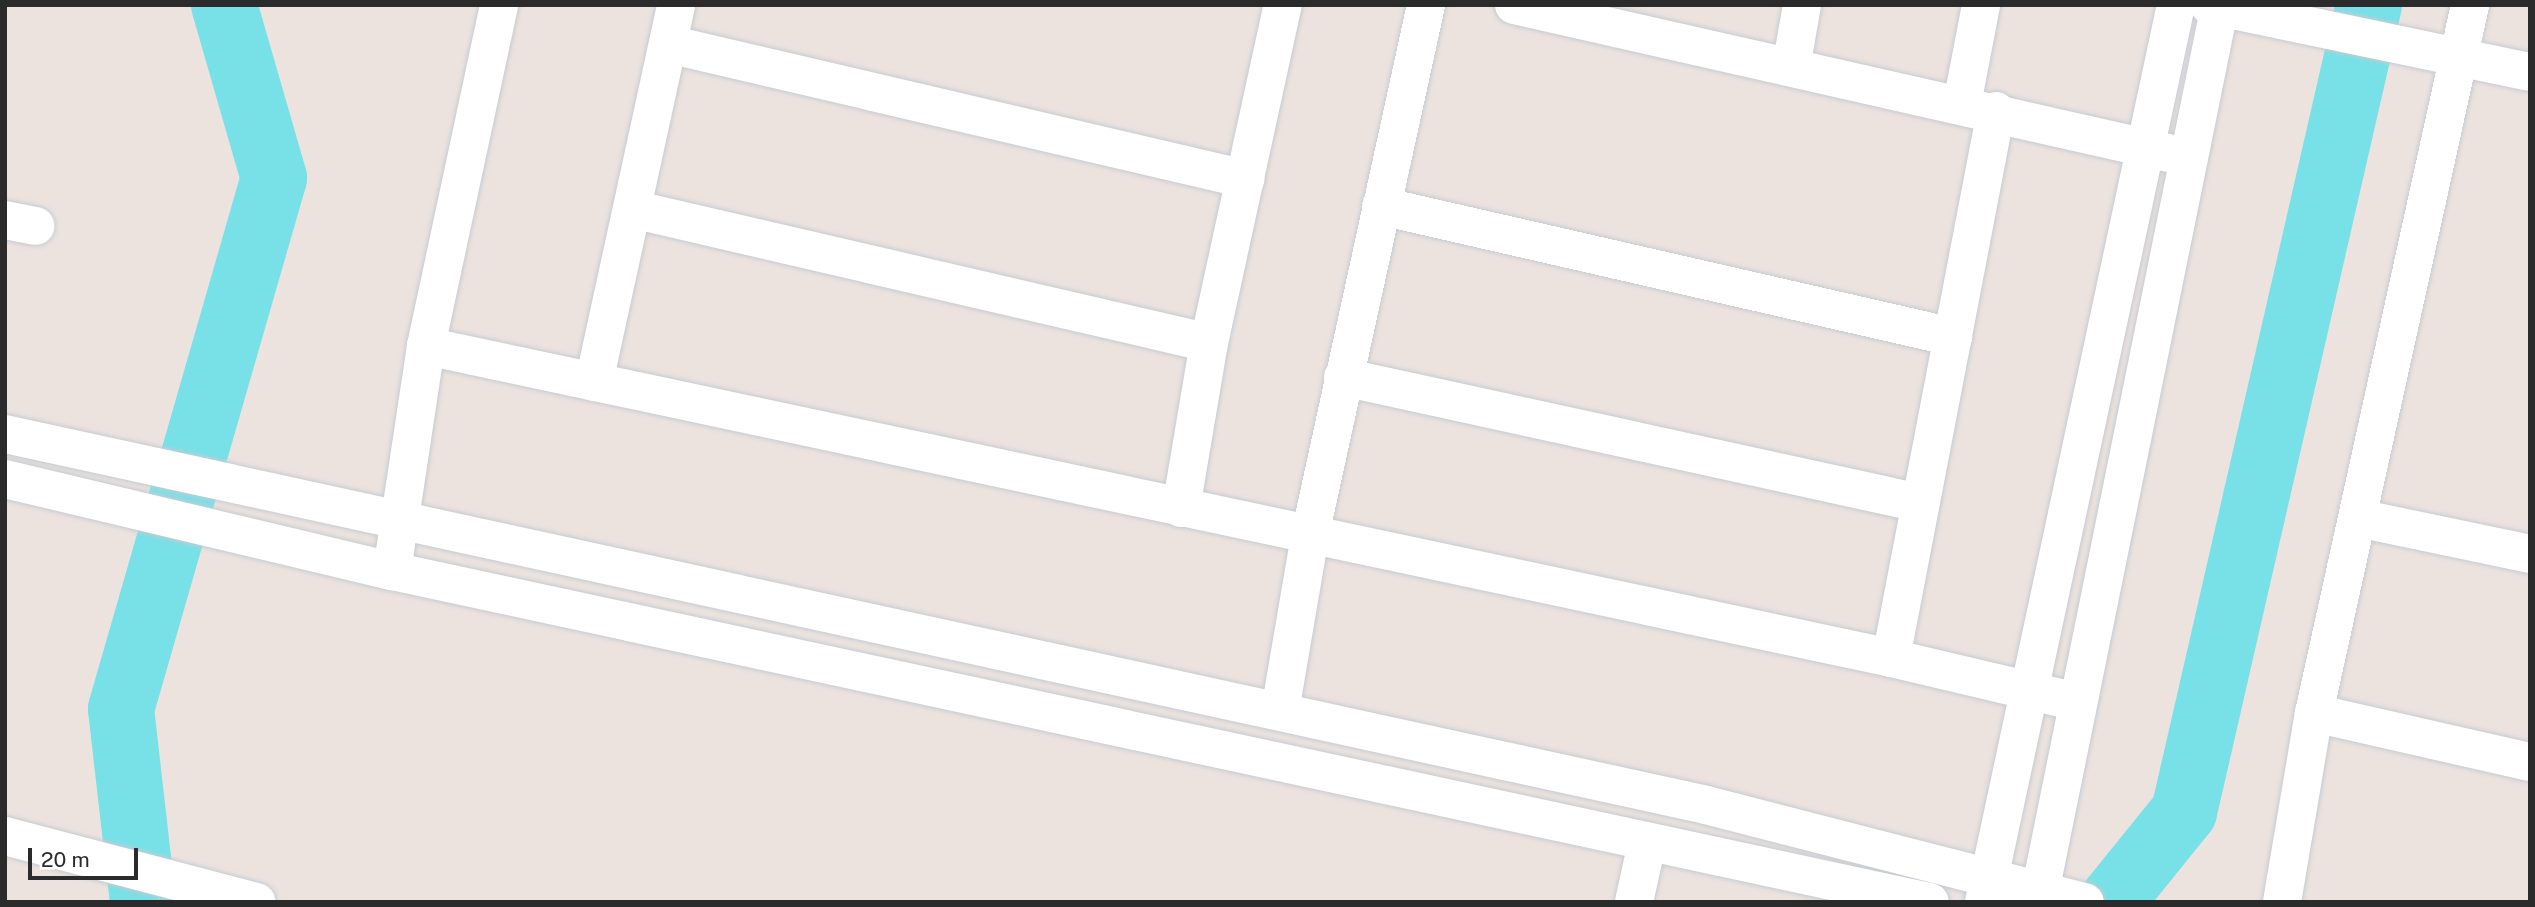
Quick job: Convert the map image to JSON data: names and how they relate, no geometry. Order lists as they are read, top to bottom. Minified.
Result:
{"scale_bar":"20 m"}
